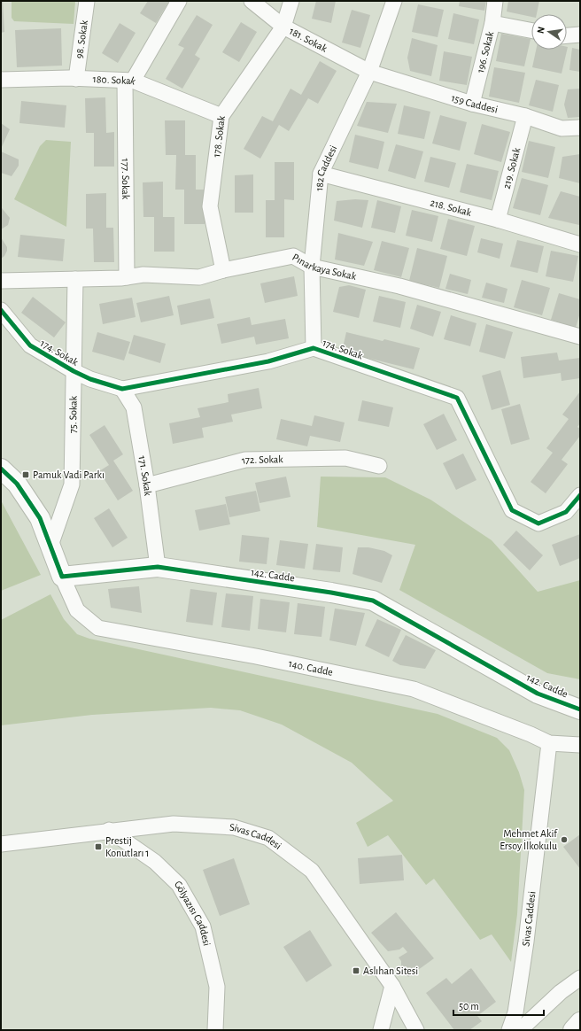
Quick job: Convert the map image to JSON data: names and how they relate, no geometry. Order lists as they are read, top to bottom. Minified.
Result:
{"streets":{"street":["98. Sokak","181. Sokak","196. Sokak","180. Sokak","159 Caddesi","178. Sokak","219. Sokak","182 Caddesi","177. Sokak","218. Sokak","Pınarkaya Sokak","174. Sokak","75. Sokak","172. Sokak","171. Sokak","142. Cadde","140. Cadde","Sivas Caddesi","Gölyazısı Caddesi"]},"crossings":[["98. Sokak","180. Sokak"],["181. Sokak","159 Caddesi"],["181. Sokak","178. Sokak"],["181. Sokak","182 Caddesi"],["196. Sokak","159 Caddesi"],["180. Sokak","178. Sokak"],["180. Sokak","177. Sokak"],["159 Caddesi","219. Sokak"],["159 Caddesi","182 Caddesi"],["178. Sokak","Pınarkaya Sokak"],["219. Sokak","218. Sokak"],["182 Caddesi","218. Sokak"],["182 Caddesi","Pınarkaya Sokak"],["182 Caddesi","174. Sokak"],["177. Sokak","Pınarkaya Sokak"],["Pınarkaya Sokak","75. Sokak"],["174. Sokak","75. Sokak"],["174. Sokak","171. Sokak"],["172. Sokak","171. Sokak"],["171. Sokak","142. Cadde"],["142. Cadde","140. Cadde"],["140. Cadde","Sivas Caddesi"],["Sivas Caddesi","Gölyazısı Caddesi"]],"places":{"transit":["Pamuk Vadi Parkı","Prestij Konutları 1","Aslıhan Sitesi"],"other":["Mehmet Akif Ersoy İlkokulu"]},"scale_bar":"50 m","north":"left"}
